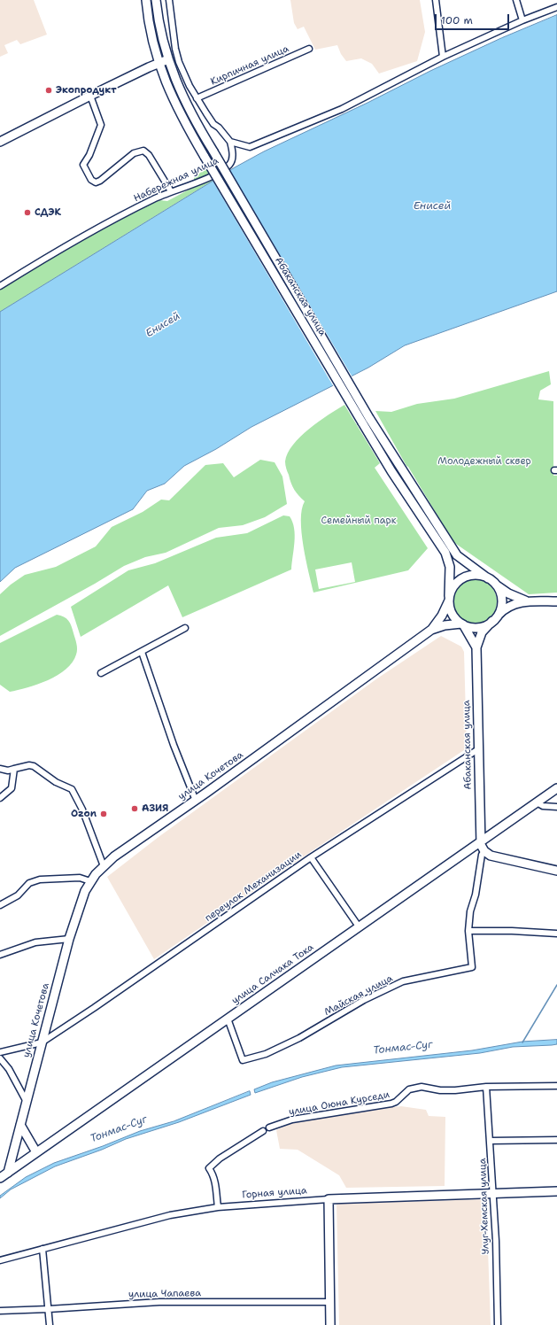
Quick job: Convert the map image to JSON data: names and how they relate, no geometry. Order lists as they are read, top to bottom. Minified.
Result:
{"streets":{"main road":["Абаканская улица","улица Кочетова","улица Салчака Тока","Горная улица"],"street":["Кирпичная улица","Набережная улица","переулок Механизации","Майская улица","улица Оюна Курседи","Улуг-Хемская улица","улица Чапаева"]},"crossings":[["Абаканская улица","улица Кочетова"],["Абаканская улица","переулок Механизации"],["Абаканская улица","улица Салчака Тока"],["улица Кочетова","переулок Механизации"],["улица Кочетова","улица Салчака Тока"],["улица Салчака Тока","Майская улица"],["улица Оюна Курседи","Улуг-Хемская улица"],["Горная улица","Улуг-Хемская улица"]],"water":["Енисей","Тонмас-Суг"],"parks":["Молодежный сквер","Семейный парк"],"places":["Экопродукт","СДЭК","АЗИЯ","Ozon"],"scale_bar":"100 m"}
